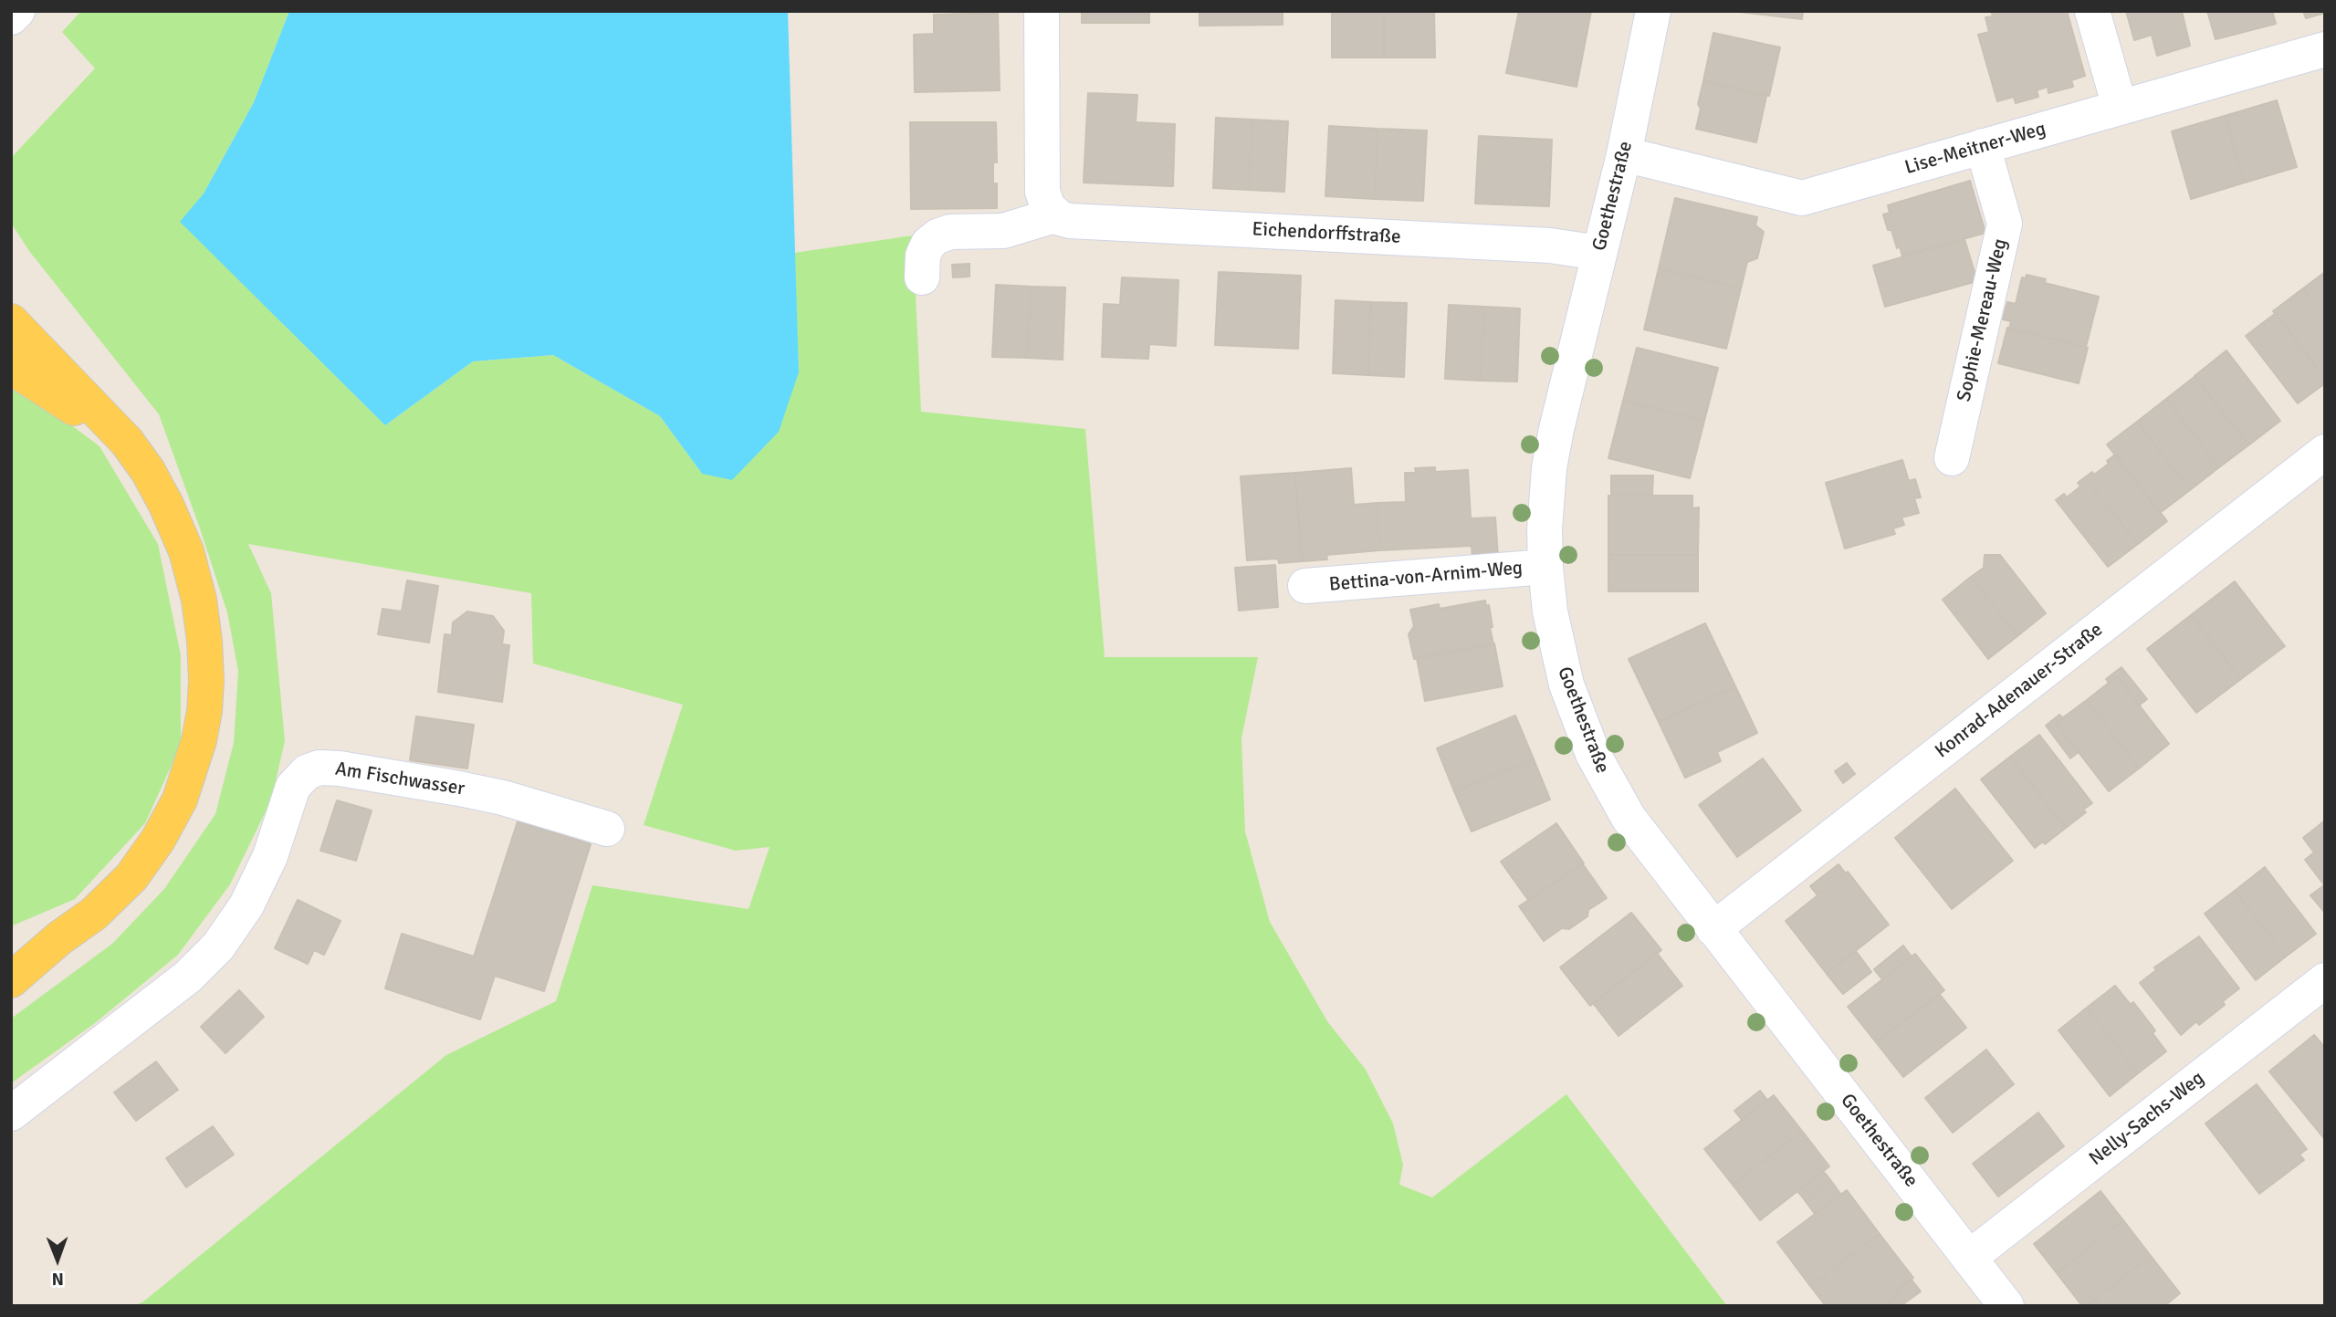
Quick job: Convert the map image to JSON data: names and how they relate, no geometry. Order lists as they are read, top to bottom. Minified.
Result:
{"streets":{"street":["Lise-Meitner-Weg","Goethestraße","Eichendorffstraße","Sophie-Mereau-Weg","Bettina-von-Arnim-Weg","Konrad-Adenauer-Straße","Am Fischwasser","Nelly-Sachs-Weg"]},"crossings":[["Lise-Meitner-Weg","Goethestraße"],["Lise-Meitner-Weg","Sophie-Mereau-Weg"],["Goethestraße","Eichendorffstraße"],["Goethestraße","Bettina-von-Arnim-Weg"],["Goethestraße","Konrad-Adenauer-Straße"],["Goethestraße","Nelly-Sachs-Weg"]],"north":"bottom"}
